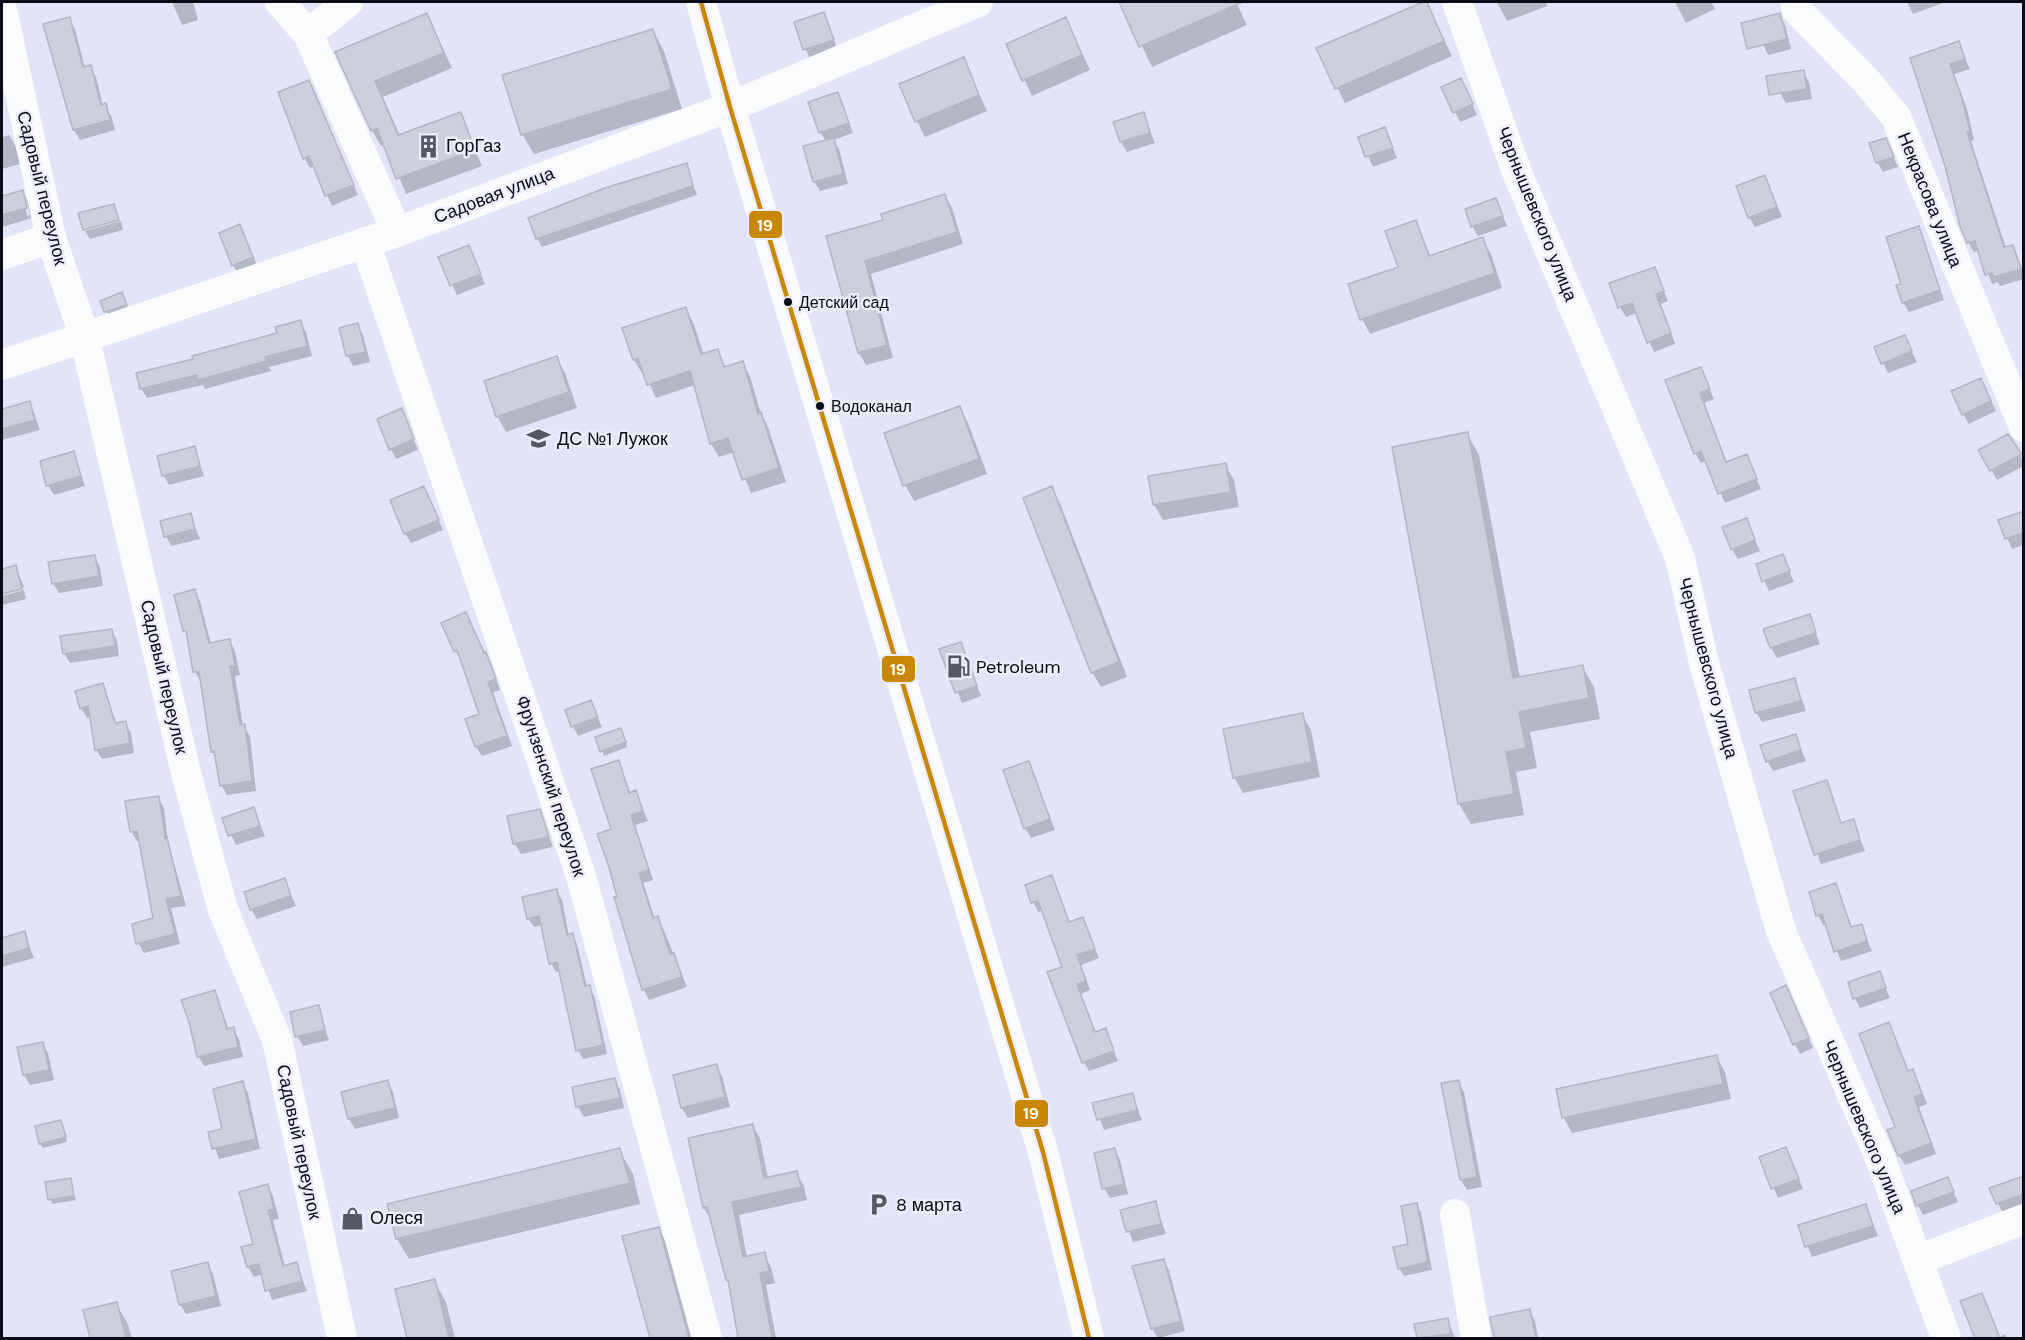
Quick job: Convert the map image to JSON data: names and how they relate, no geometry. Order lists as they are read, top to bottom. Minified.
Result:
{"streets":{"street":["Садовый переулок","Садовая улица","Некрасова улица","Чернышевского улица","Фрунзенский переулок"]},"crossings":[["Садовый переулок","Садовая улица"],["Садовая улица","Фрунзенский переулок"]],"places":{"building":["ГорГаз"],"other":["Детский сад","Водоканал"],"school or university":["ДС №1 Лужок"],"fuel station":["Petroleum"],"parking":["8 марта"],"shop":["Олеся"]},"lines":["transit line 19"]}
